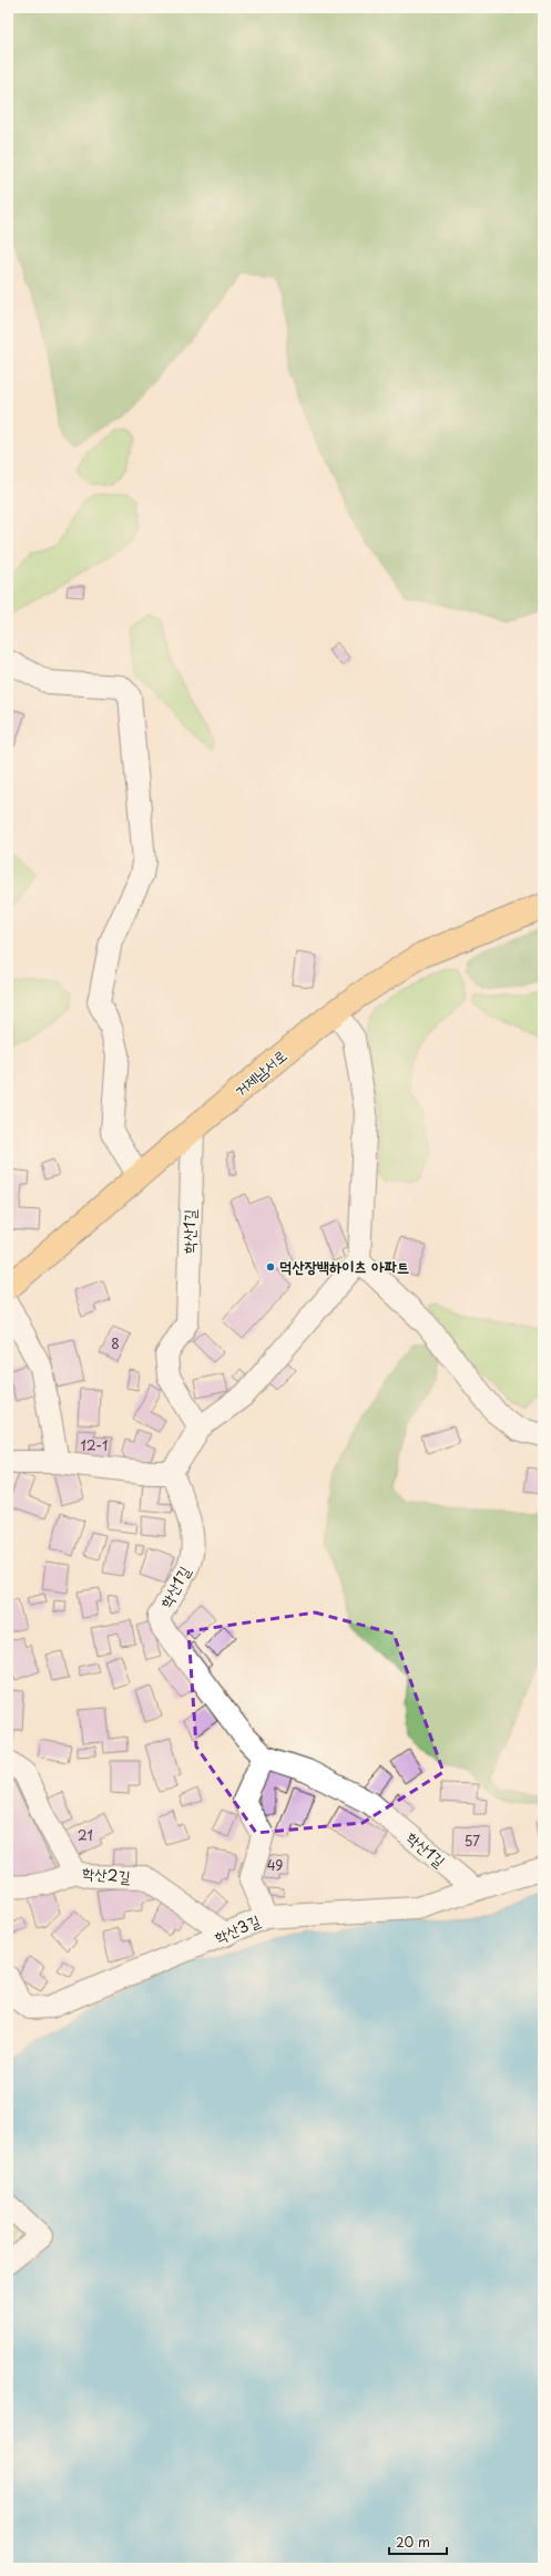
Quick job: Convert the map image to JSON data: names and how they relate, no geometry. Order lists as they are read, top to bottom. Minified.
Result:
{"streets":{"main road":["거제남서로"],"street":["학산1길","학산2길","학산3길"]},"crossings":[["거제남서로","학산1길"],["학산1길","학산3길"],["학산2길","학산3길"]],"places":["덕산장백하이츠 아파트"],"house_numbers":["8","12-1","21","57","49"],"scale_bar":"20 m"}
